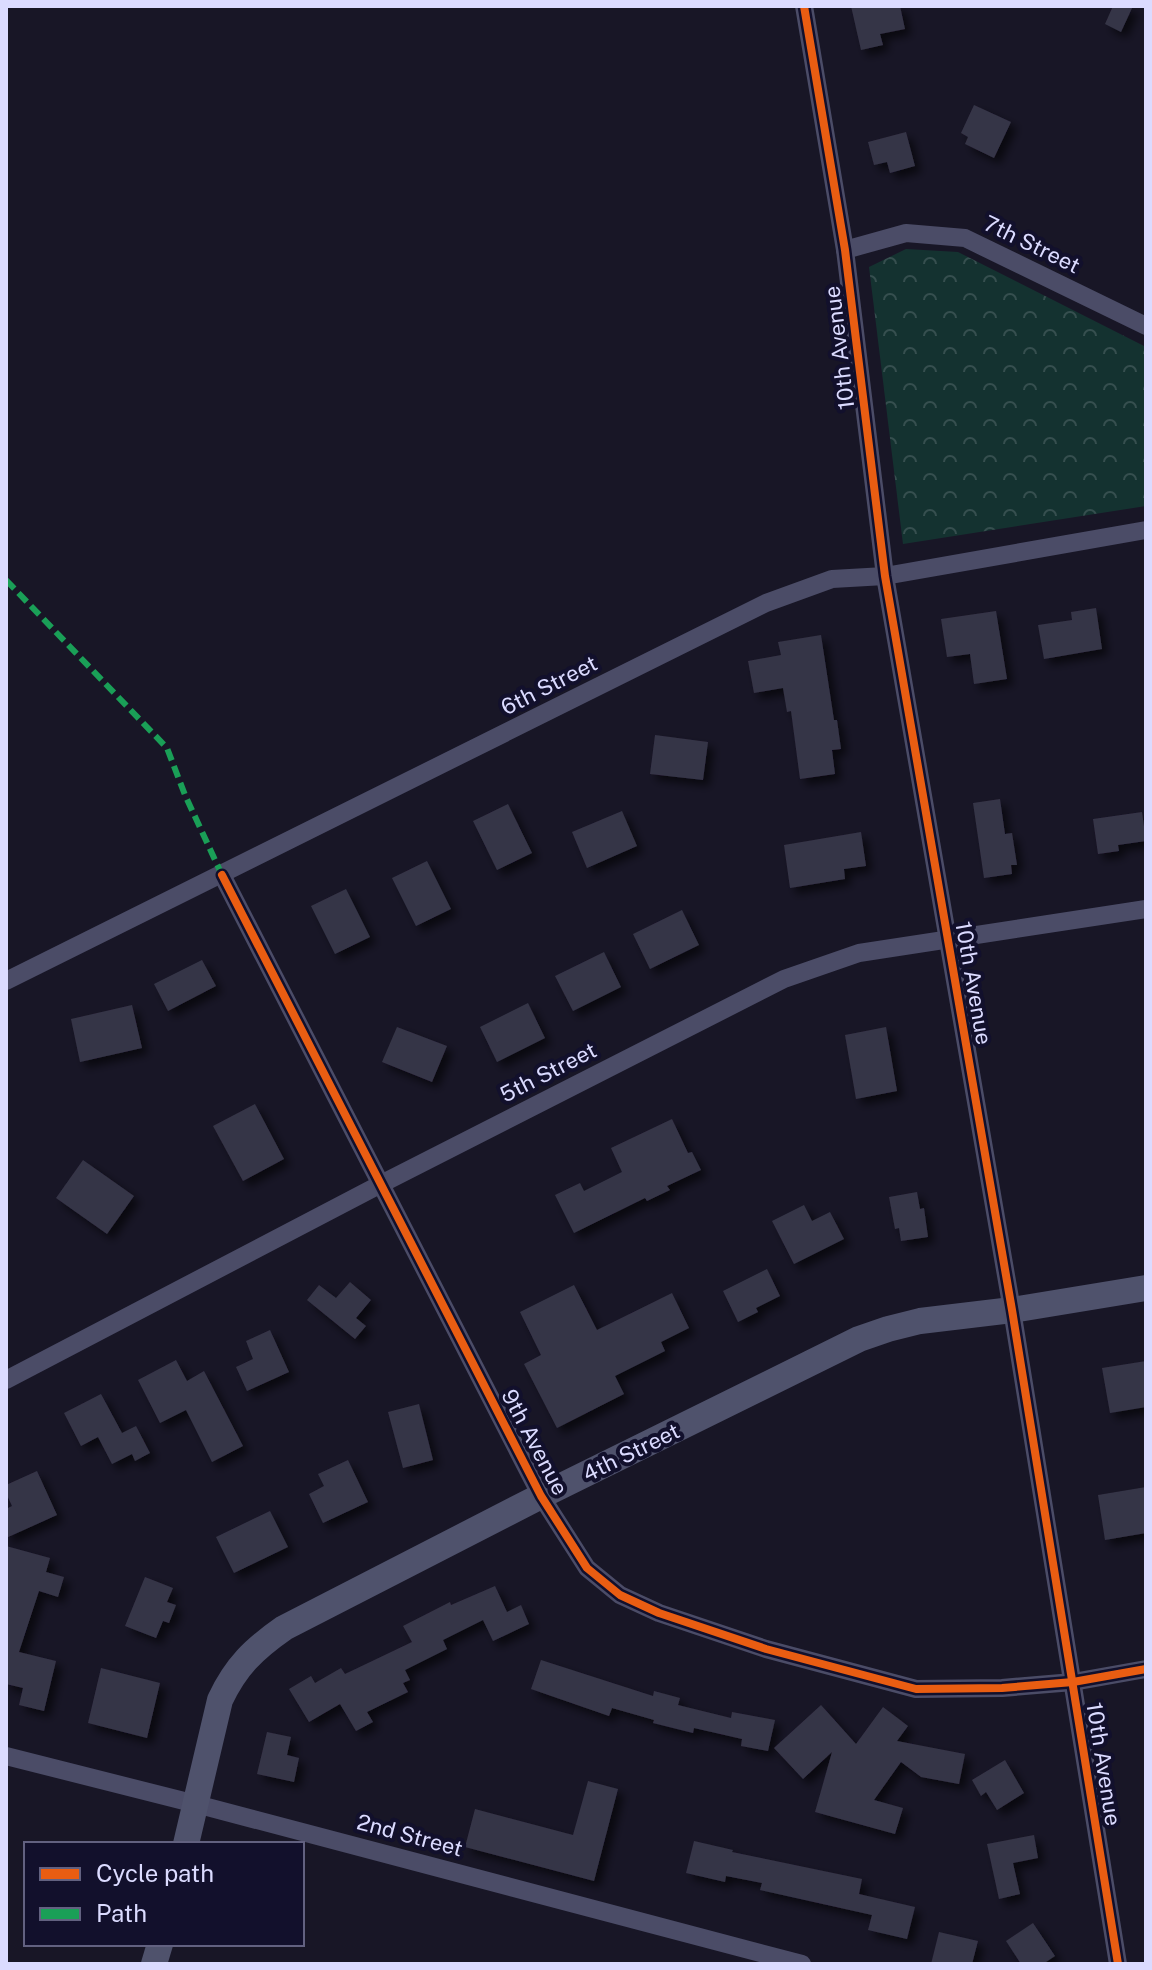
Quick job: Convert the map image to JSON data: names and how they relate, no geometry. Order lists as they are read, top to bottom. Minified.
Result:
{"streets":{"street":["7th Street","10th Avenue","6th Street","5th Street","9th Avenue","4th Street","2nd Street"]},"crossings":[["7th Street","10th Avenue"],["10th Avenue","6th Street"],["10th Avenue","5th Street"],["10th Avenue","9th Avenue"],["10th Avenue","4th Street"],["6th Street","9th Avenue"],["5th Street","9th Avenue"],["9th Avenue","4th Street"],["4th Street","2nd Street"]],"legend":["Cycle path","Path"]}
